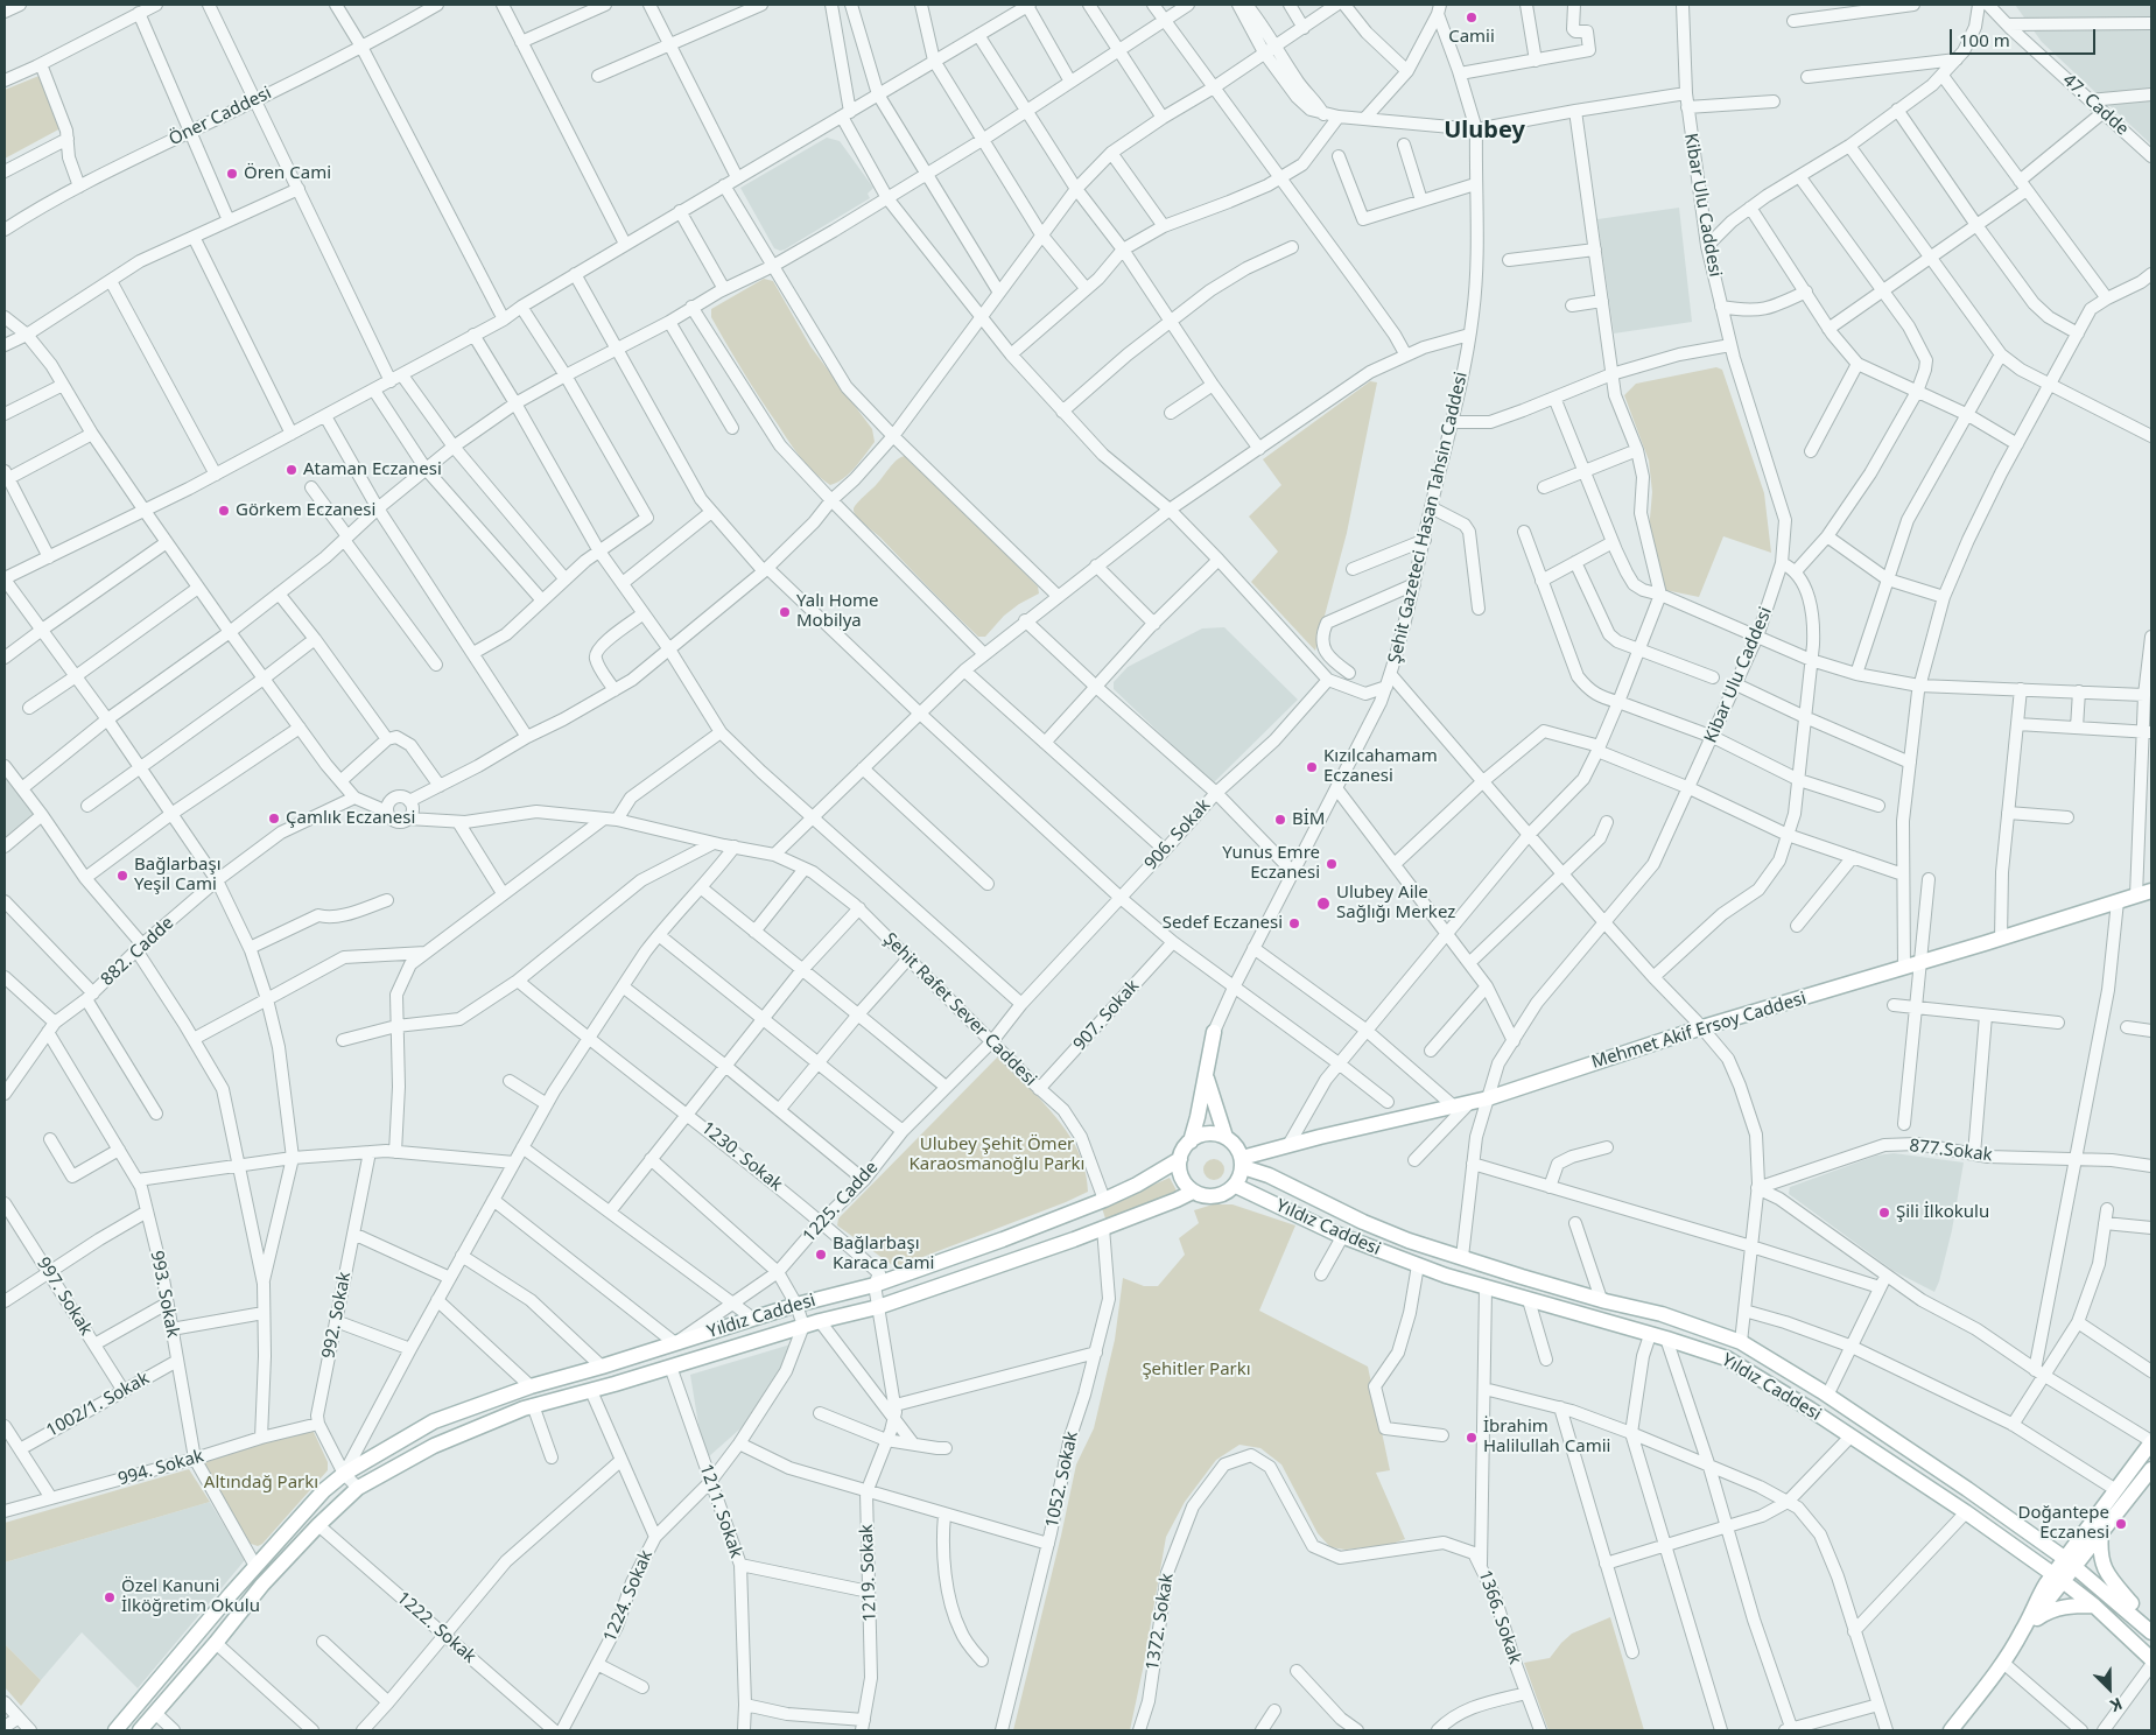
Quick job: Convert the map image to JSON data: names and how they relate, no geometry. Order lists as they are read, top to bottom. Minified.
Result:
{"streets":{"main road":["Şehit Gazeteci Hasan Tahsin Caddesi","Mehmet Akif Ersoy Caddesi","Yıldız Caddesi"],"street":["47. Cadde","Öner Caddesi","Kibar Ulu Caddesi","906. Sokak","882. Cadde","Şehit Rafet Sever Caddesi","907. Sokak","877.Sokak","1230. Sokak","1225. Cadde","993. Sokak","997. Sokak","992. Sokak","1002/1. Sokak","994. Sokak","1052. Sokak","1211. Sokak","1219. Sokak","1224. Sokak","1366. Sokak","1372. Sokak","1222. Sokak"]},"crossings":[["Kibar Ulu Caddesi","Mehmet Akif Ersoy Caddesi"],["Kibar Ulu Caddesi","Yıldız Caddesi"],["Şehit Gazeteci Hasan Tahsin Caddesi","Mehmet Akif Ersoy Caddesi"],["Şehit Gazeteci Hasan Tahsin Caddesi","Yıldız Caddesi"],["906. Sokak","Şehit Rafet Sever Caddesi"],["906. Sokak","1225. Cadde"],["882. Cadde","993. Sokak"],["Şehit Rafet Sever Caddesi","907. Sokak"],["Şehit Rafet Sever Caddesi","1225. Cadde"],["Şehit Rafet Sever Caddesi","Yıldız Caddesi"],["Mehmet Akif Ersoy Caddesi","Yıldız Caddesi"],["1230. Sokak","1225. Cadde"],["1230. Sokak","Yıldız Caddesi"],["1230. Sokak","1219. Sokak"],["1225. Cadde","Yıldız Caddesi"],["Yıldız Caddesi","993. Sokak"],["Yıldız Caddesi","1052. Sokak"],["Yıldız Caddesi","1211. Sokak"],["Yıldız Caddesi","1219. Sokak"],["Yıldız Caddesi","1224. Sokak"],["Yıldız Caddesi","1366. Sokak"],["Yıldız Caddesi","1222. Sokak"],["993. Sokak","1002/1. Sokak"],["993. Sokak","994. Sokak"],["997. Sokak","1002/1. Sokak"],["992. Sokak","994. Sokak"],["1211. Sokak","1224. Sokak"],["1224. Sokak","1222. Sokak"],["1366. Sokak","1372. Sokak"]],"districts":["Ulubey"],"parks":["Ulubey Şehit Ömer Karaosmanoğlu Parkı","Şehitler Parkı","Altındağ Parkı"],"places":["Camii","Ören Cami","Ataman Eczanesi","Görkem Eczanesi","Yalı Home Mobilya","Kızılcahamam Eczanesi","Çamlık Eczanesi","BİM","Yunus Emre Eczanesi","Bağlarbaşı Yeşil Cami","Ulubey Aile Sağlığı Merkez","Sedef Eczanesi","Şili İlkokulu","Bağlarbaşı Karaca Cami","İbrahim Halilullah Camii","Doğantepe Eczanesi","Özel Kanuni İlköğretim Okulu"],"scale_bar":"100 m","north":"bottom right"}
